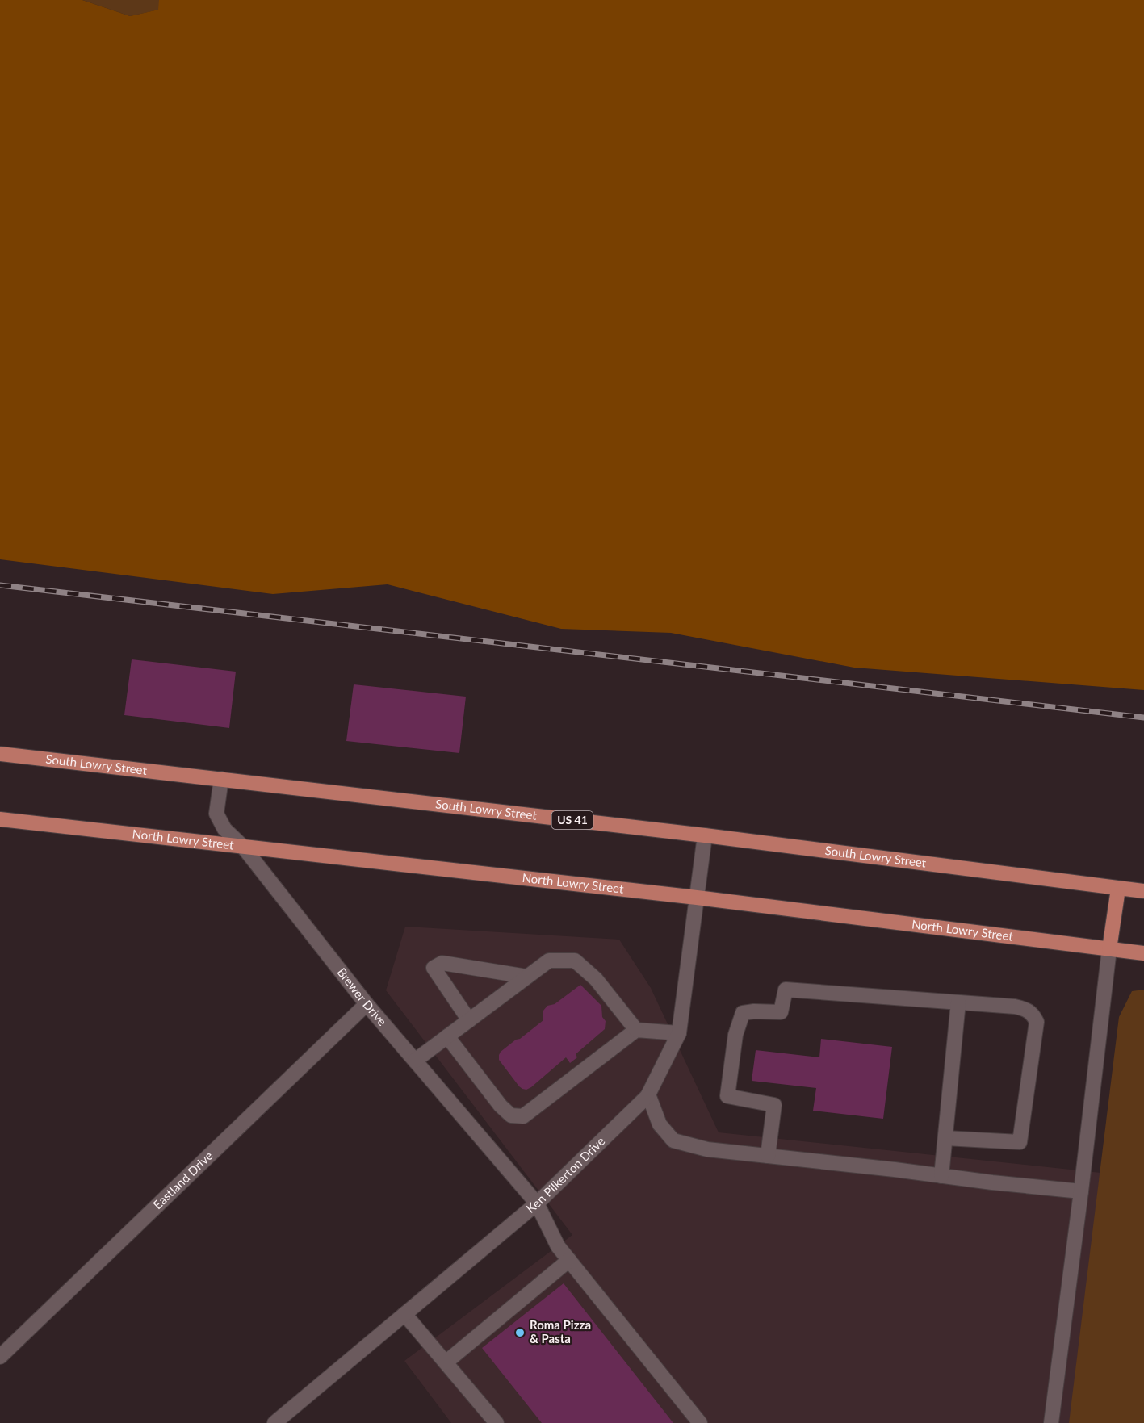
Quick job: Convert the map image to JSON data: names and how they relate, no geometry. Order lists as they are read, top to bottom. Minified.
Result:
{"streets":{"main road":["South Lowry Street","US 41","North Lowry Street"],"street":["Brewer Drive","Ken Pilkerton Drive","Eastland Drive"]},"crossings":[["South Lowry Street","Brewer Drive"],["South Lowry Street","Ken Pilkerton Drive"],["North Lowry Street","Brewer Drive"],["North Lowry Street","Ken Pilkerton Drive"],["Brewer Drive","Ken Pilkerton Drive"],["Brewer Drive","Eastland Drive"]],"places":["Roma Pizza & Pasta"]}
